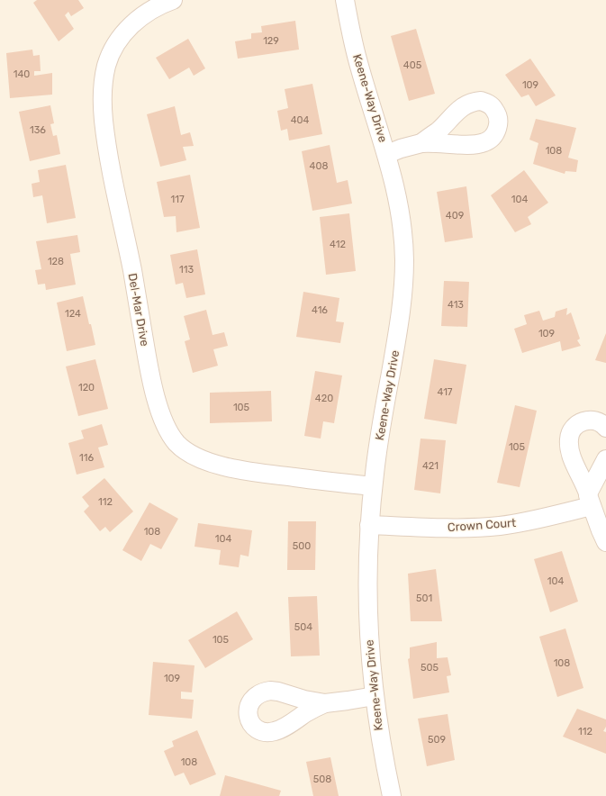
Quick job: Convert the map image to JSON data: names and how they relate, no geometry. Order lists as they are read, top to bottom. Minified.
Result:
{"streets":{"street":["Keene-Way Drive","Del-Mar Drive","Crown Court"]},"crossings":[["Keene-Way Drive","Del-Mar Drive"],["Keene-Way Drive","Crown Court"]],"house_numbers":["129","405","140","109","404","136","108","408","117","104","409","412","128","113","413","416","124","109","120","417","420","105","105","116","421","112","108","104","500","104","501","504","105","108","505","109","112","509","108","508"]}
